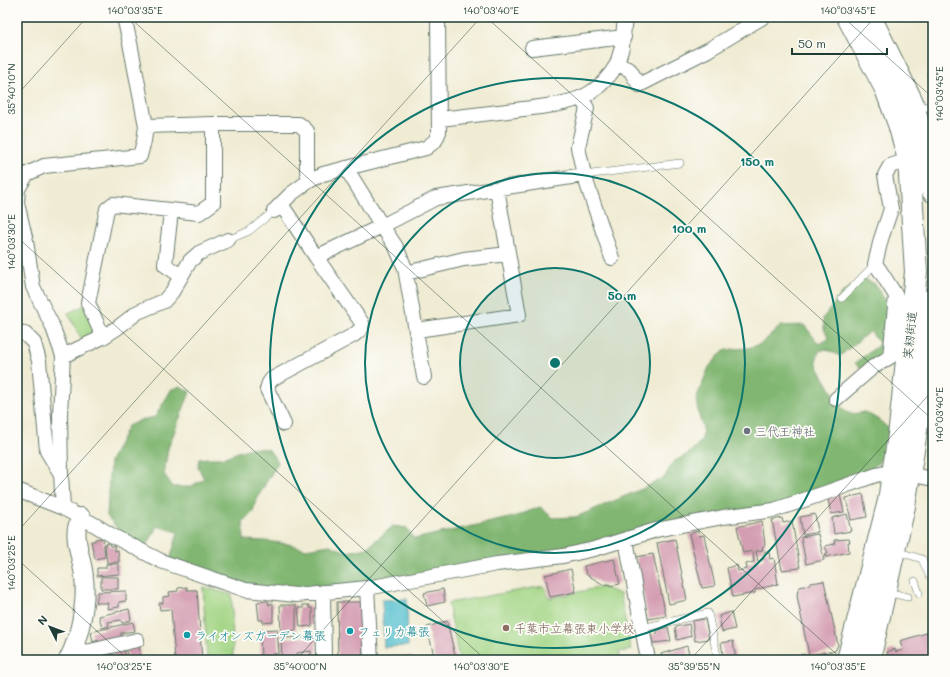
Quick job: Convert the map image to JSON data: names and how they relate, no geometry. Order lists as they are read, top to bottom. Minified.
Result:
{"streets":{"main road":["実籾街道"]},"places":["三代王神社","千葉市立幕張東小学校","フェリカ幕張","ライオンズガーデン幕張"],"scale_bar":"50 m","north":"top left","coordinates":["140°03'35\"E","140°03'40\"E","140°03'45\"E","35°40'10\"N","140°03'30\"E","140°03'25\"E","35°40'00\"N","35°39'55\"N"],"rings":["150 m","100 m","50 m"]}
